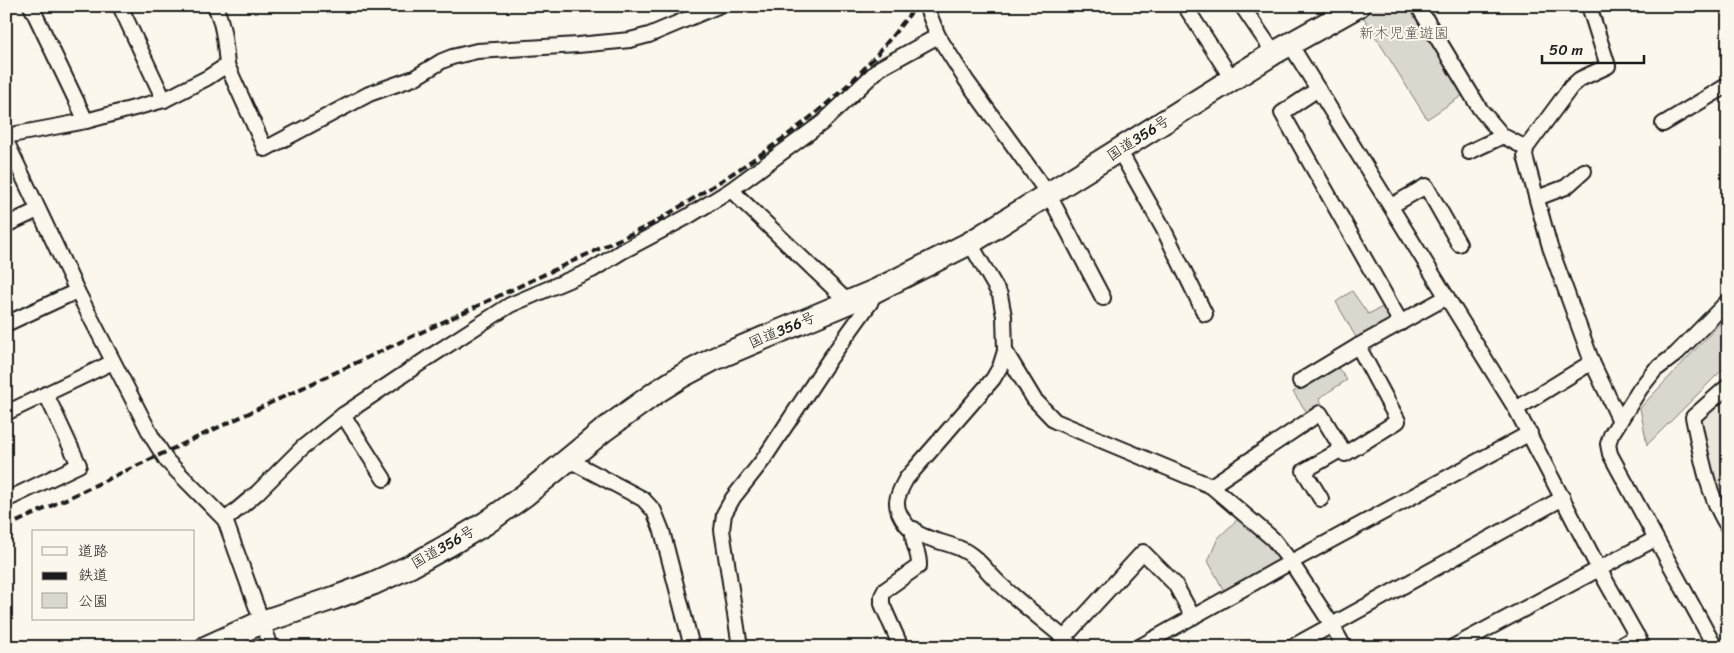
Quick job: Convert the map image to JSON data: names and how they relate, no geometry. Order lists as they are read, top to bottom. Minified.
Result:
{"streets":{"highway":["国道356号"]},"parks":["新木児童遊園"],"legend":["道路","鉄道","公園"],"scale_bar":"50 m"}
